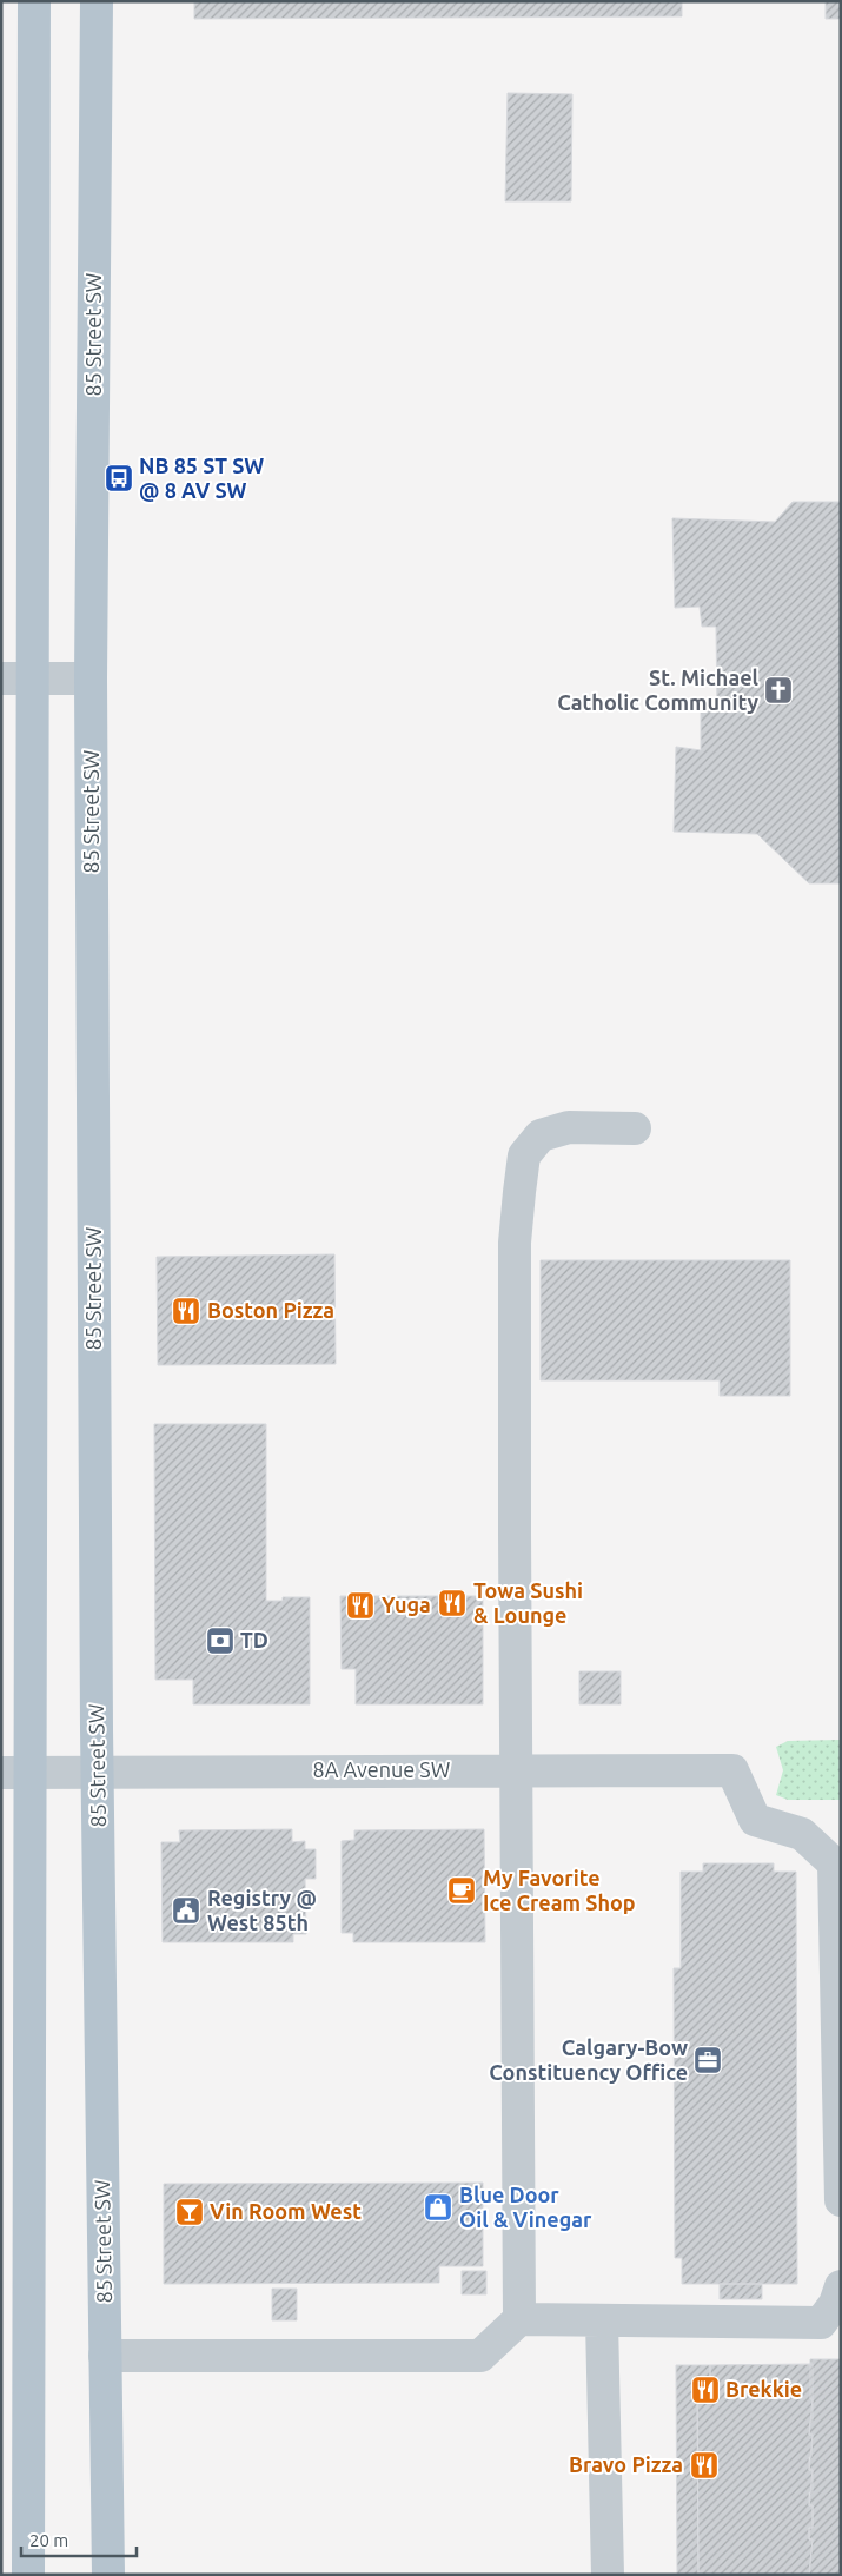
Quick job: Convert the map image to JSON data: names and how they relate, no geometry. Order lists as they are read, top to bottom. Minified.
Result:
{"streets":{"main road":["85 Street SW"],"street":["8A Avenue SW"]},"crossings":[["85 Street SW","8A Avenue SW"]],"places":{"bus stop":["NB 85 ST SW @ 8 AV SW"],"church":["St. Michael Catholic Community"],"restaurant":["Boston Pizza","Towa Sushi & Lounge","Yuga","Brekkie","Bravo Pizza"],"bank":["TD"],"cafe":["My Favorite Ice Cream Shop"],"public building":["Registry @ West 85th"],"office":["Calgary-Bow Constituency Office"],"shop":["Blue Door Oil & Vinegar"],"bar":["Vin Room West"]},"scale_bar":"20 m"}
